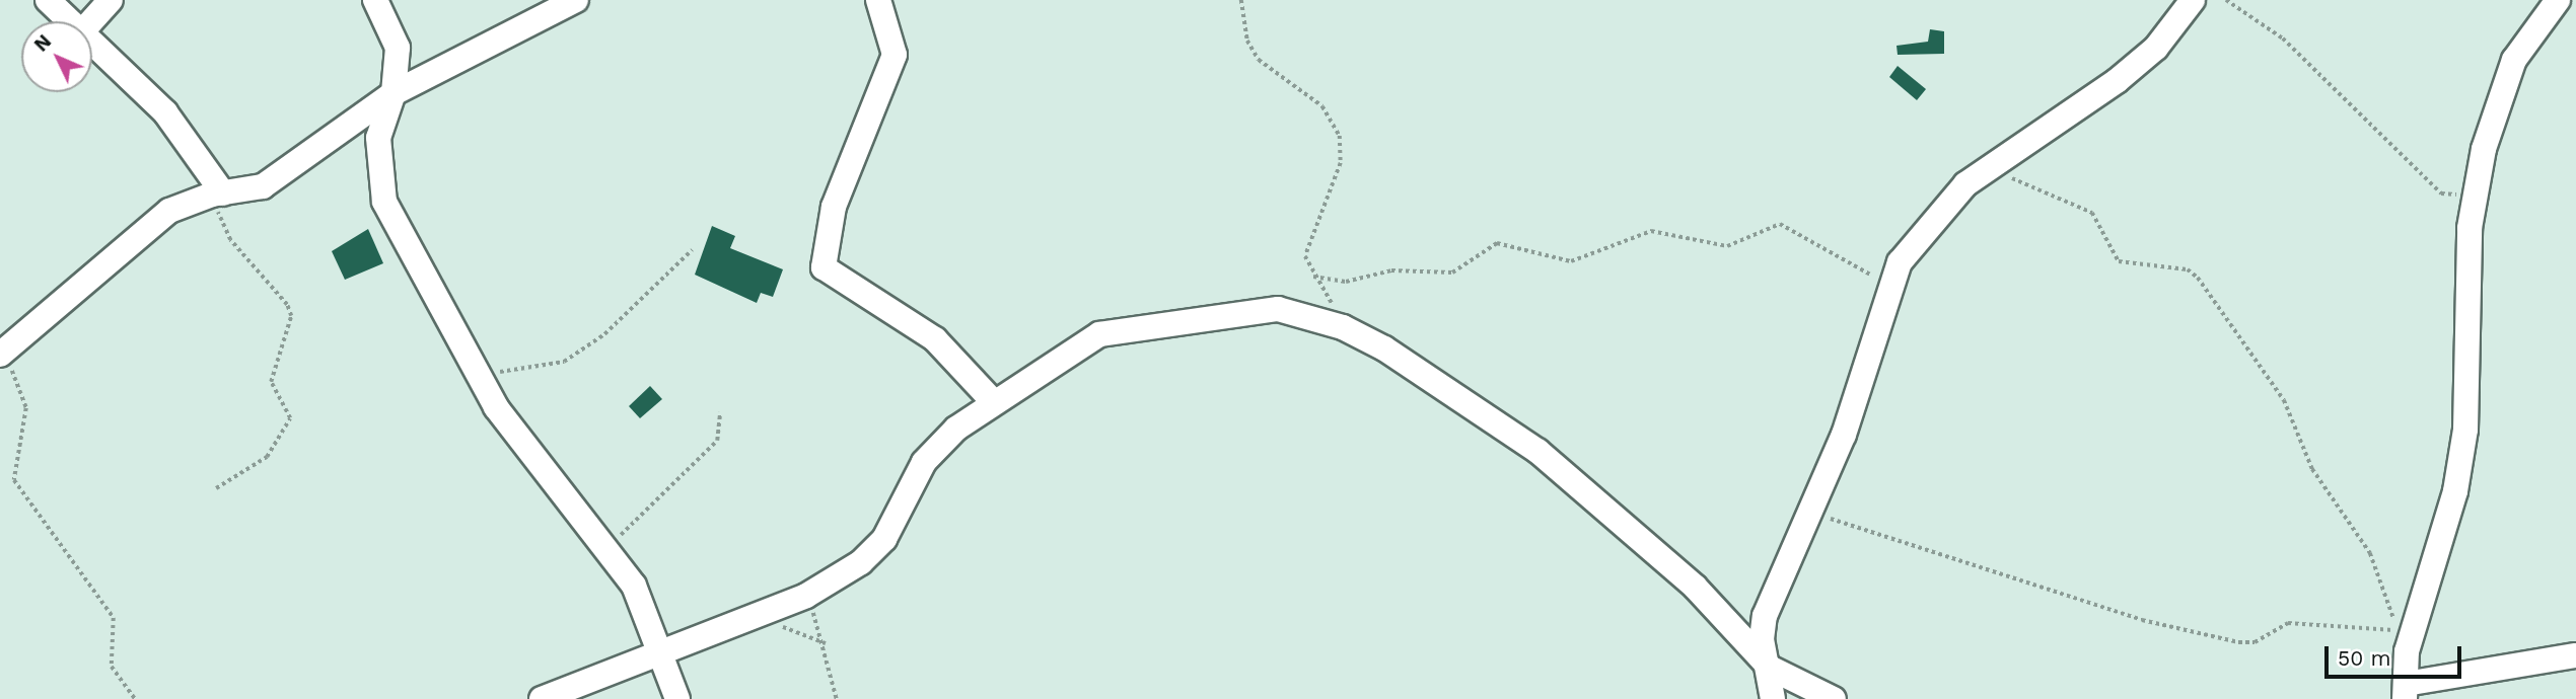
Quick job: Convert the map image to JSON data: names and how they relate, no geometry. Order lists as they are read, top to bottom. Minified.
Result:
{"scale_bar":"50 m","north":"top left"}
